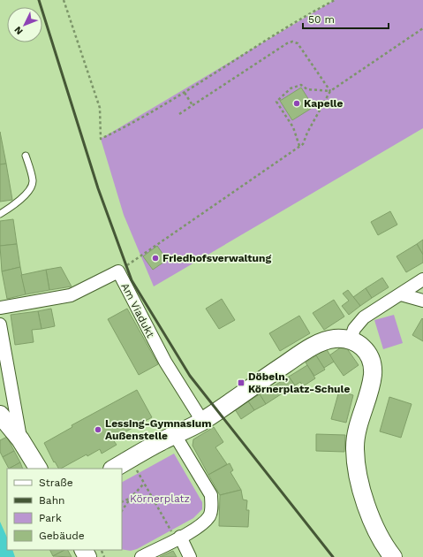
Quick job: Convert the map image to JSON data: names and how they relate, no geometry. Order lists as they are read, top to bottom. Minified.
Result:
{"streets":{"street":["Am Viadukt"]},"parks":["Körnerplatz"],"places":{"other":["Kapelle","Friedhofsverwaltung","Lessing-Gymnasium Außenstelle"],"transit":["Döbeln, Körnerplatz-Schule"]},"legend":["Straße","Bahn","Park","Gebäude"],"scale_bar":"50 m","north":"bottom left"}
